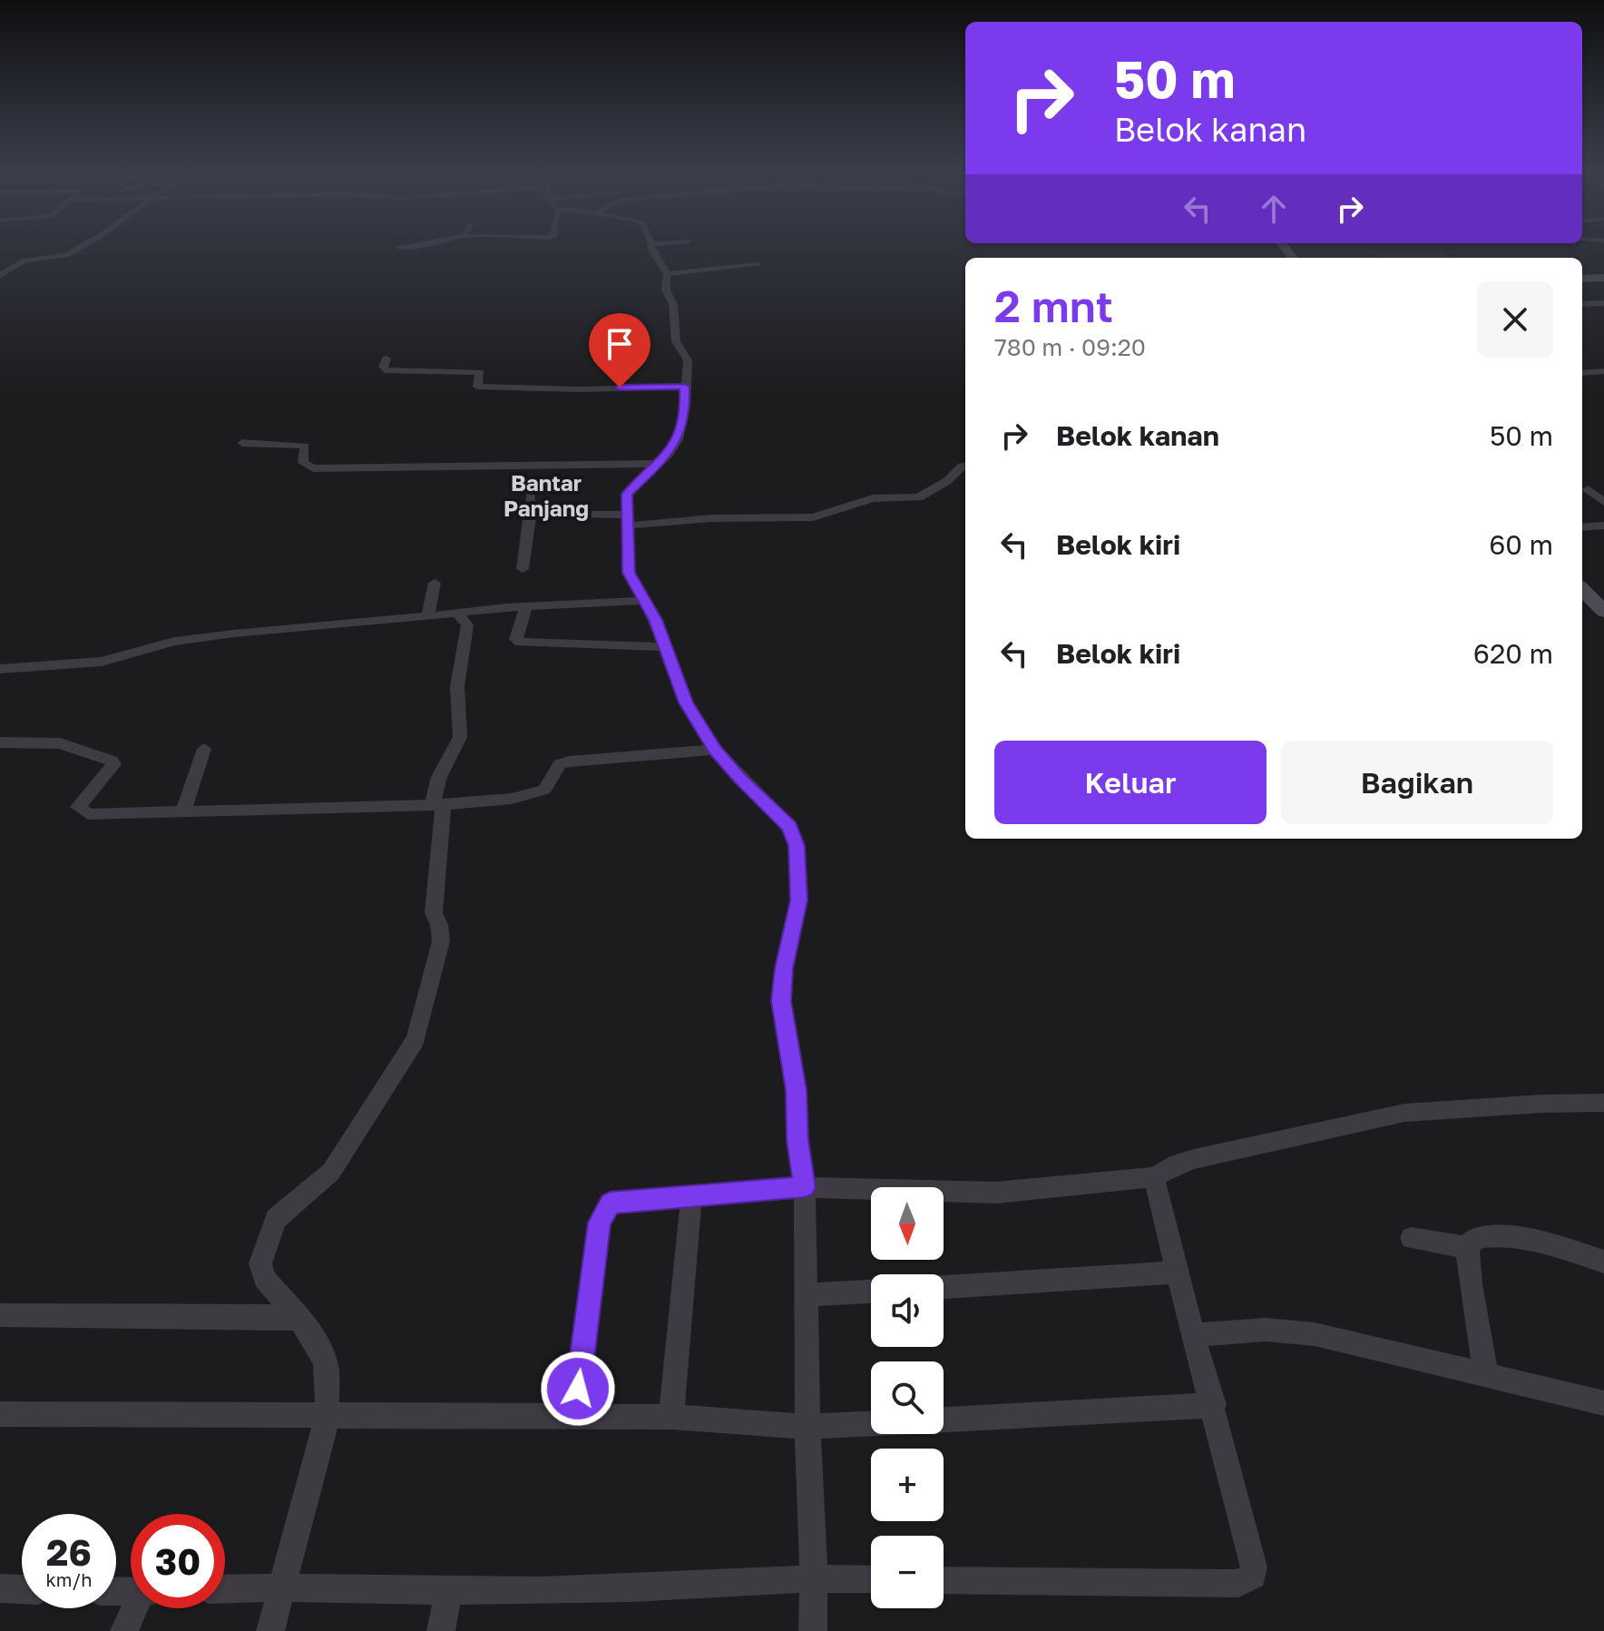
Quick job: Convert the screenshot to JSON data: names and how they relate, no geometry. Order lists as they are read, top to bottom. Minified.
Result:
{"districts":["Bantar Panjang"],"north":"bottom","page":{"turn":["50 m","Belok kanan"],"heading":["2 mnt","780 m · 09:20"],"list":[{"name":"Belok kanan","value":"50 m"},{"name":"Belok kiri","value":"60 m"},{"name":"Belok kiri","value":"620 m"}],"buttons":["Keluar","Bagikan"],"map_buttons":["+","−"],"speed":"26 km/h","limit":"30"}}
